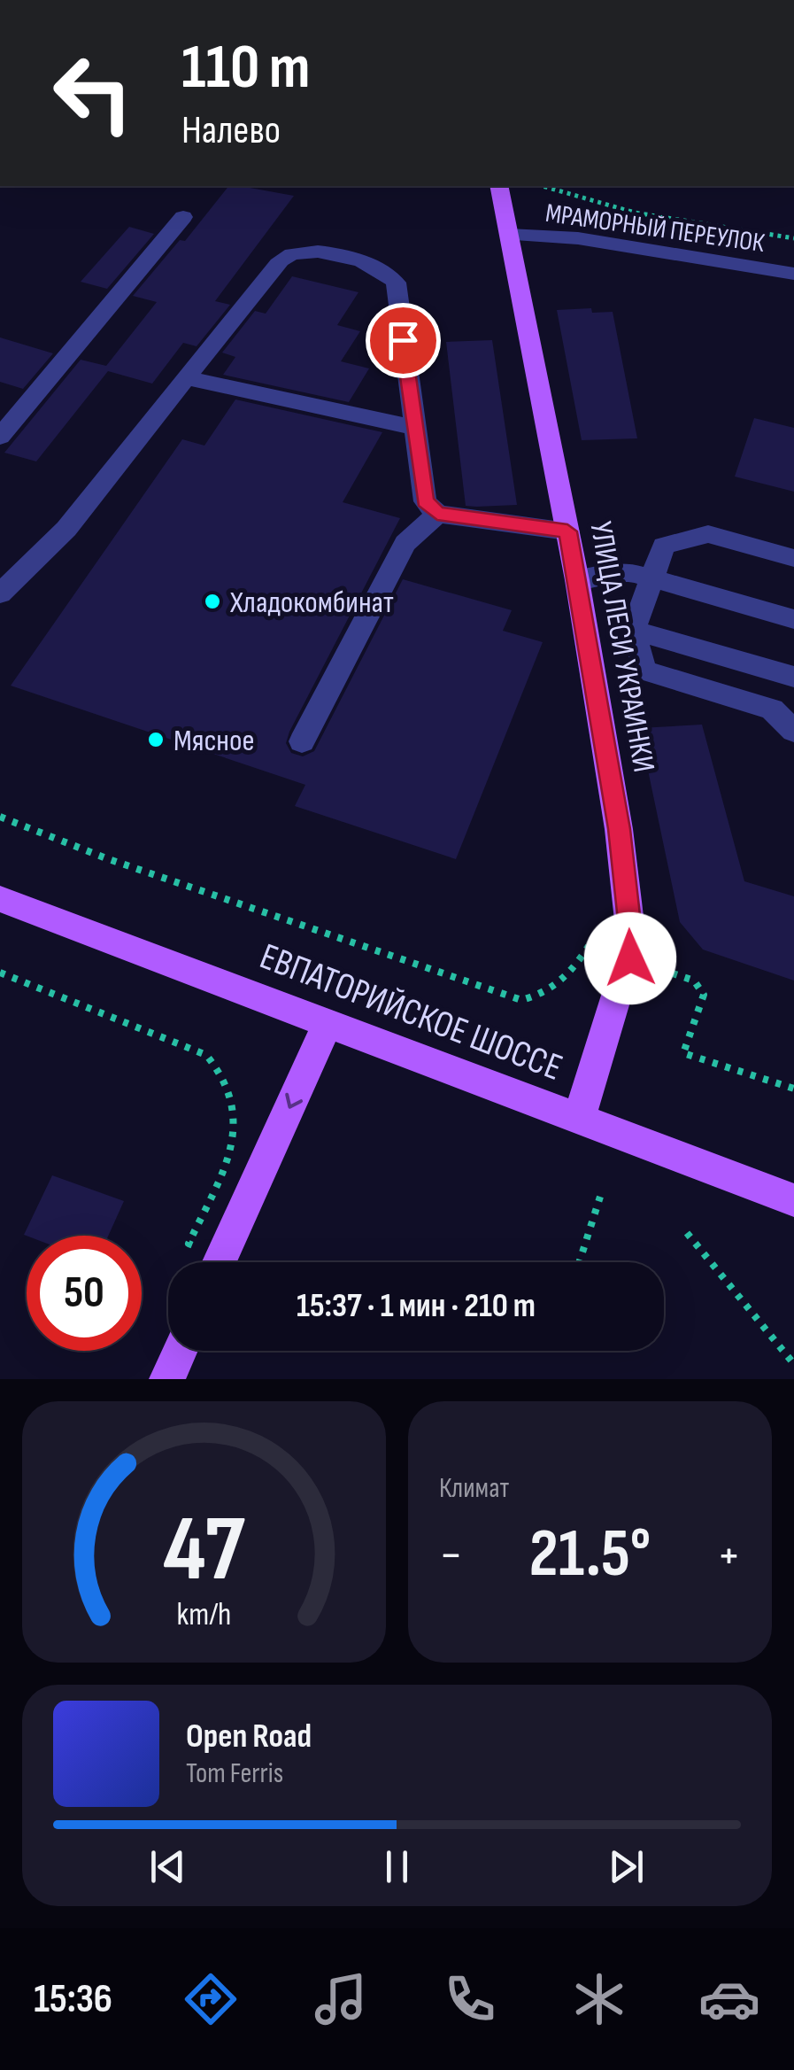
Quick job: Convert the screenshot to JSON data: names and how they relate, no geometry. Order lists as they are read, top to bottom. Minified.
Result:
{"streets":{"main road":["УЛИЦА ЛЕСИ УКРАИНКИ","ЕВПАТОРИЙСКОЕ ШОССЕ"],"street":["МРАМОРНЫЙ ПЕРЕУЛОК"]},"crossings":[["МРАМОРНЫЙ ПЕРЕУЛОК","УЛИЦА ЛЕСИ УКРАИНКИ"],["УЛИЦА ЛЕСИ УКРАИНКИ","ЕВПАТОРИЙСКОЕ ШОССЕ"]],"places":["Хладокомбинат","Мясное"],"page":{"turn":["110 m","Налево"],"limit":"50","trip":"15:37 · 1 мин · 210 m","tile":"Климат","heat":["−","21.5°","+"],"song":["Open Road","Tom Ferris"],"tabs":"15:36","gauge":["47","km/h"]}}
